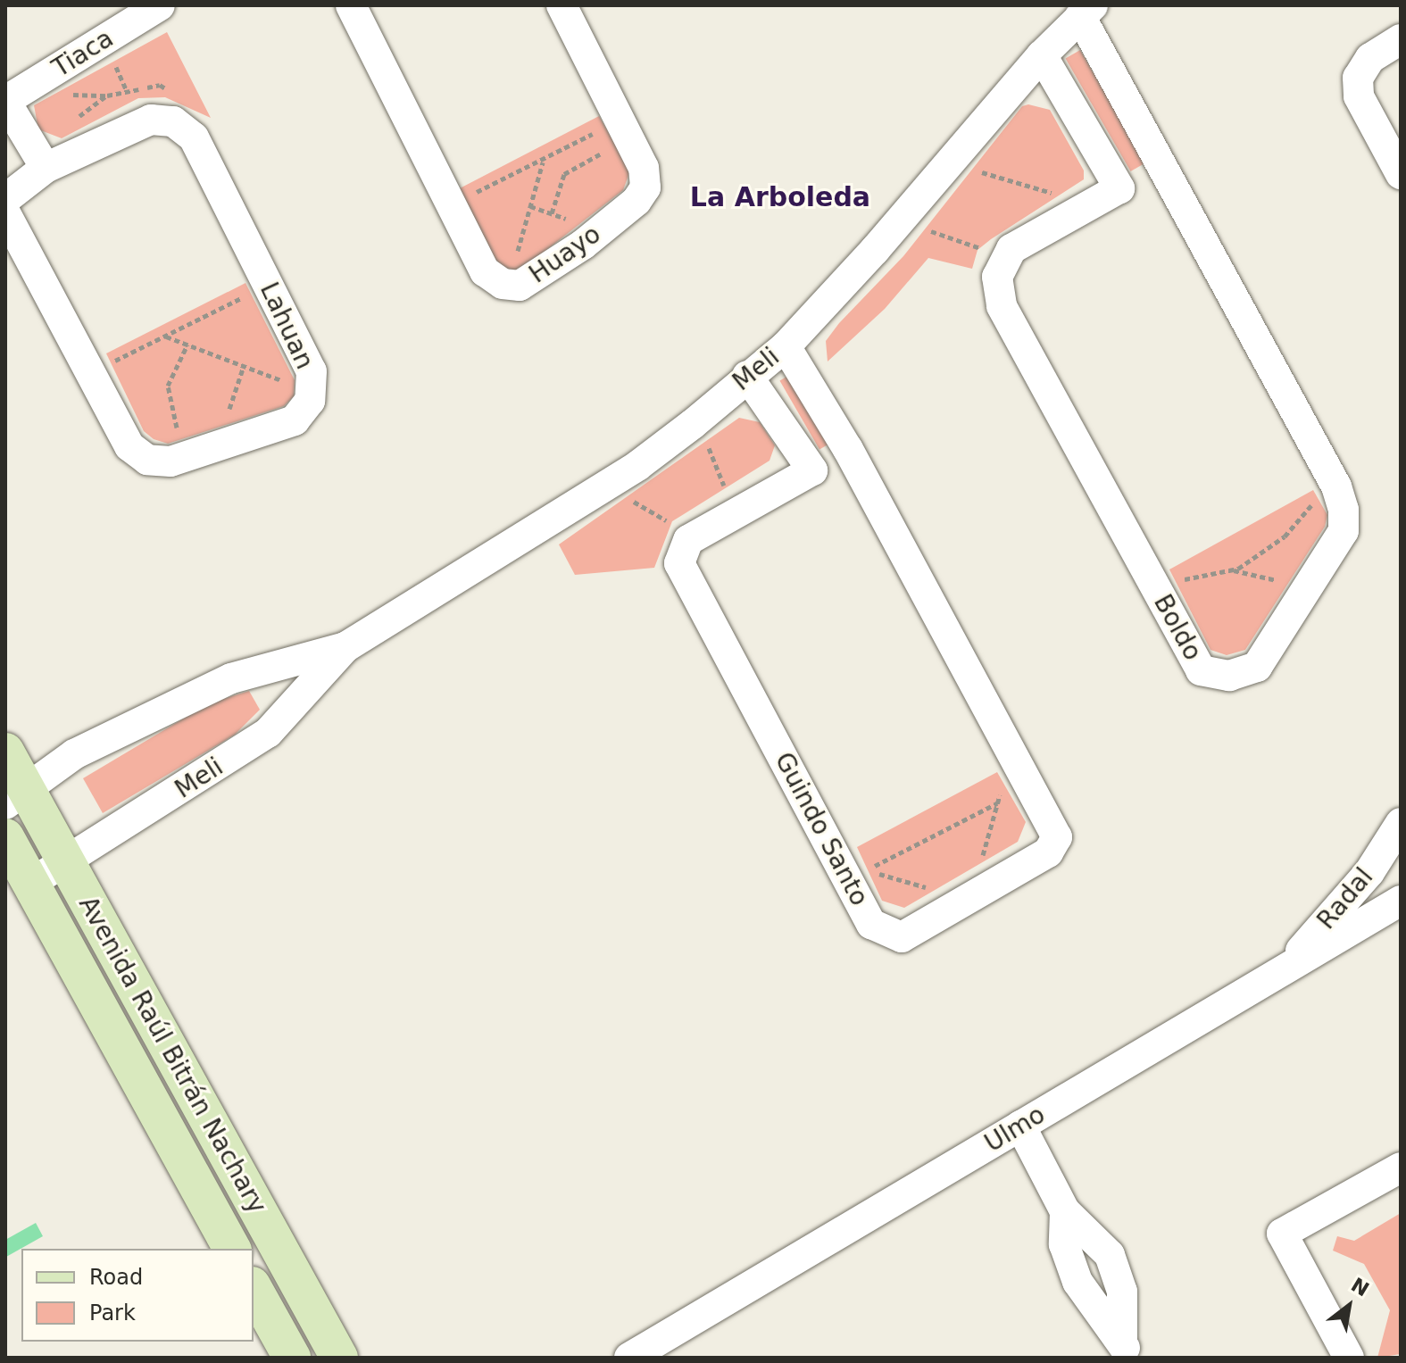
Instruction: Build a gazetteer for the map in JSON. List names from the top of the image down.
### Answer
{
  "streets": {
    "main road": ["Avenida Raúl Bitrán Nachary"],
    "street": [
      "Tiaca",
      "Huayo",
      "Lahuan",
      "Meli",
      "Boldo",
      "Guindo Santo",
      "Radal",
      "Ulmo"
    ]
  },
  "crossings": [
    ["Meli", "Boldo"],
    ["Meli", "Guindo Santo"],
    ["Meli", "Avenida Raúl Bitrán Nachary"],
    ["Radal", "Ulmo"]
  ],
  "districts": ["La Arboleda"],
  "legend": ["Road", "Park"],
  "north": "top right"
}
